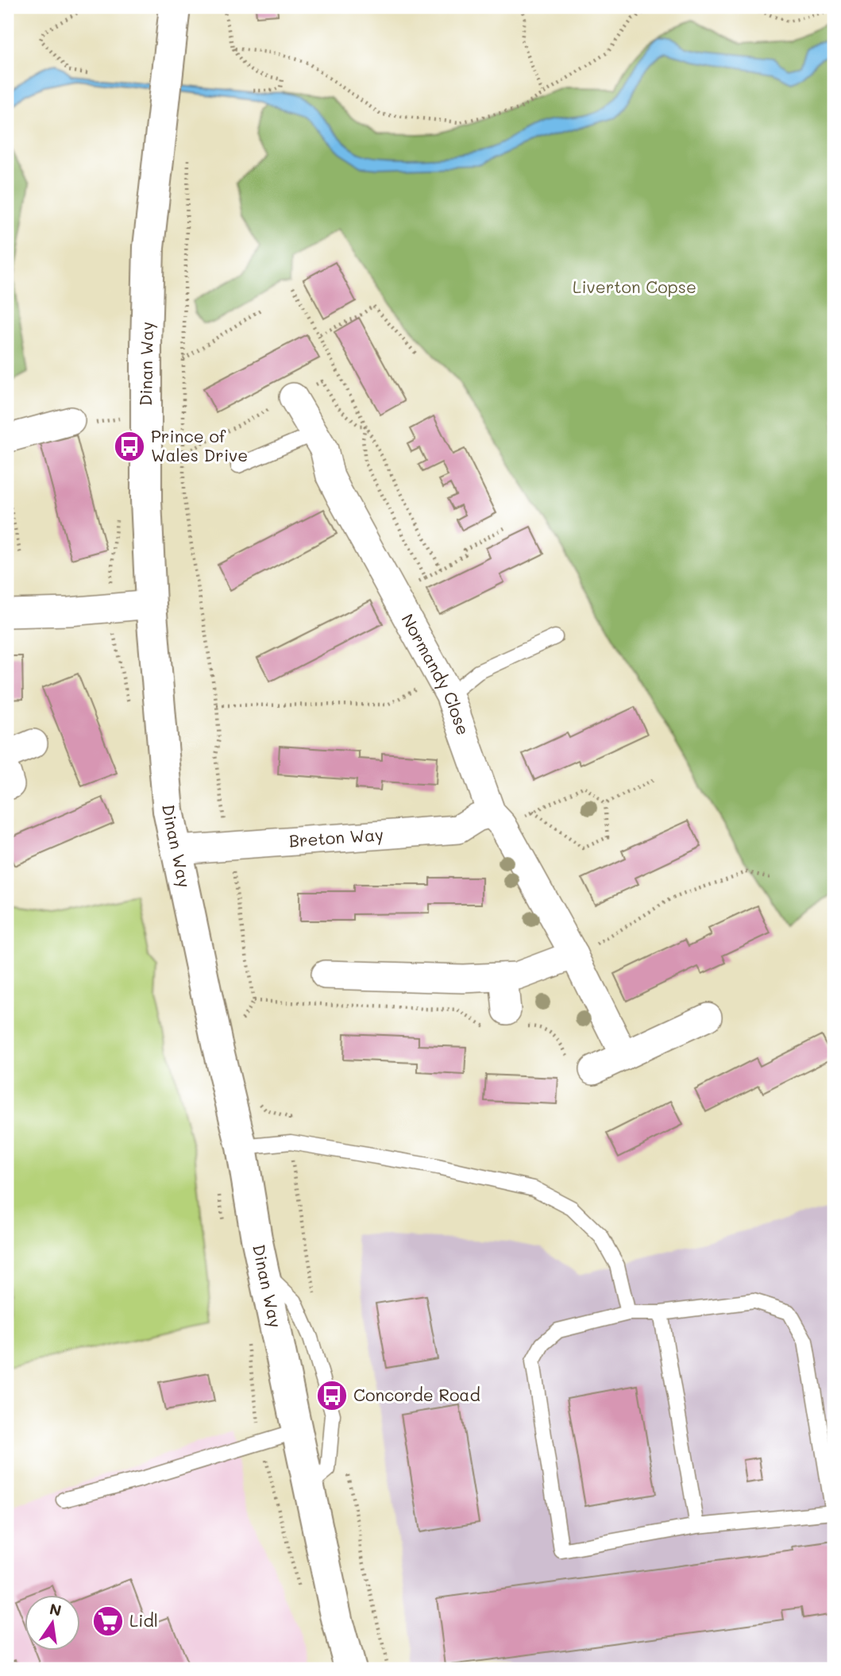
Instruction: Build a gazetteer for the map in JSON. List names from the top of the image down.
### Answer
{
  "streets": {
    "street": ["Dinan Way", "Normandy Close", "Breton Way"]
  },
  "crossings": [
    ["Dinan Way", "Breton Way"],
    ["Normandy Close", "Breton Way"]
  ],
  "parks": ["Liverton Copse"],
  "places": {
    "bus stop": ["Prince of Wales Drive", "Concorde Road"],
    "supermarket": ["Lidl"]
  },
  "north": "top"
}
